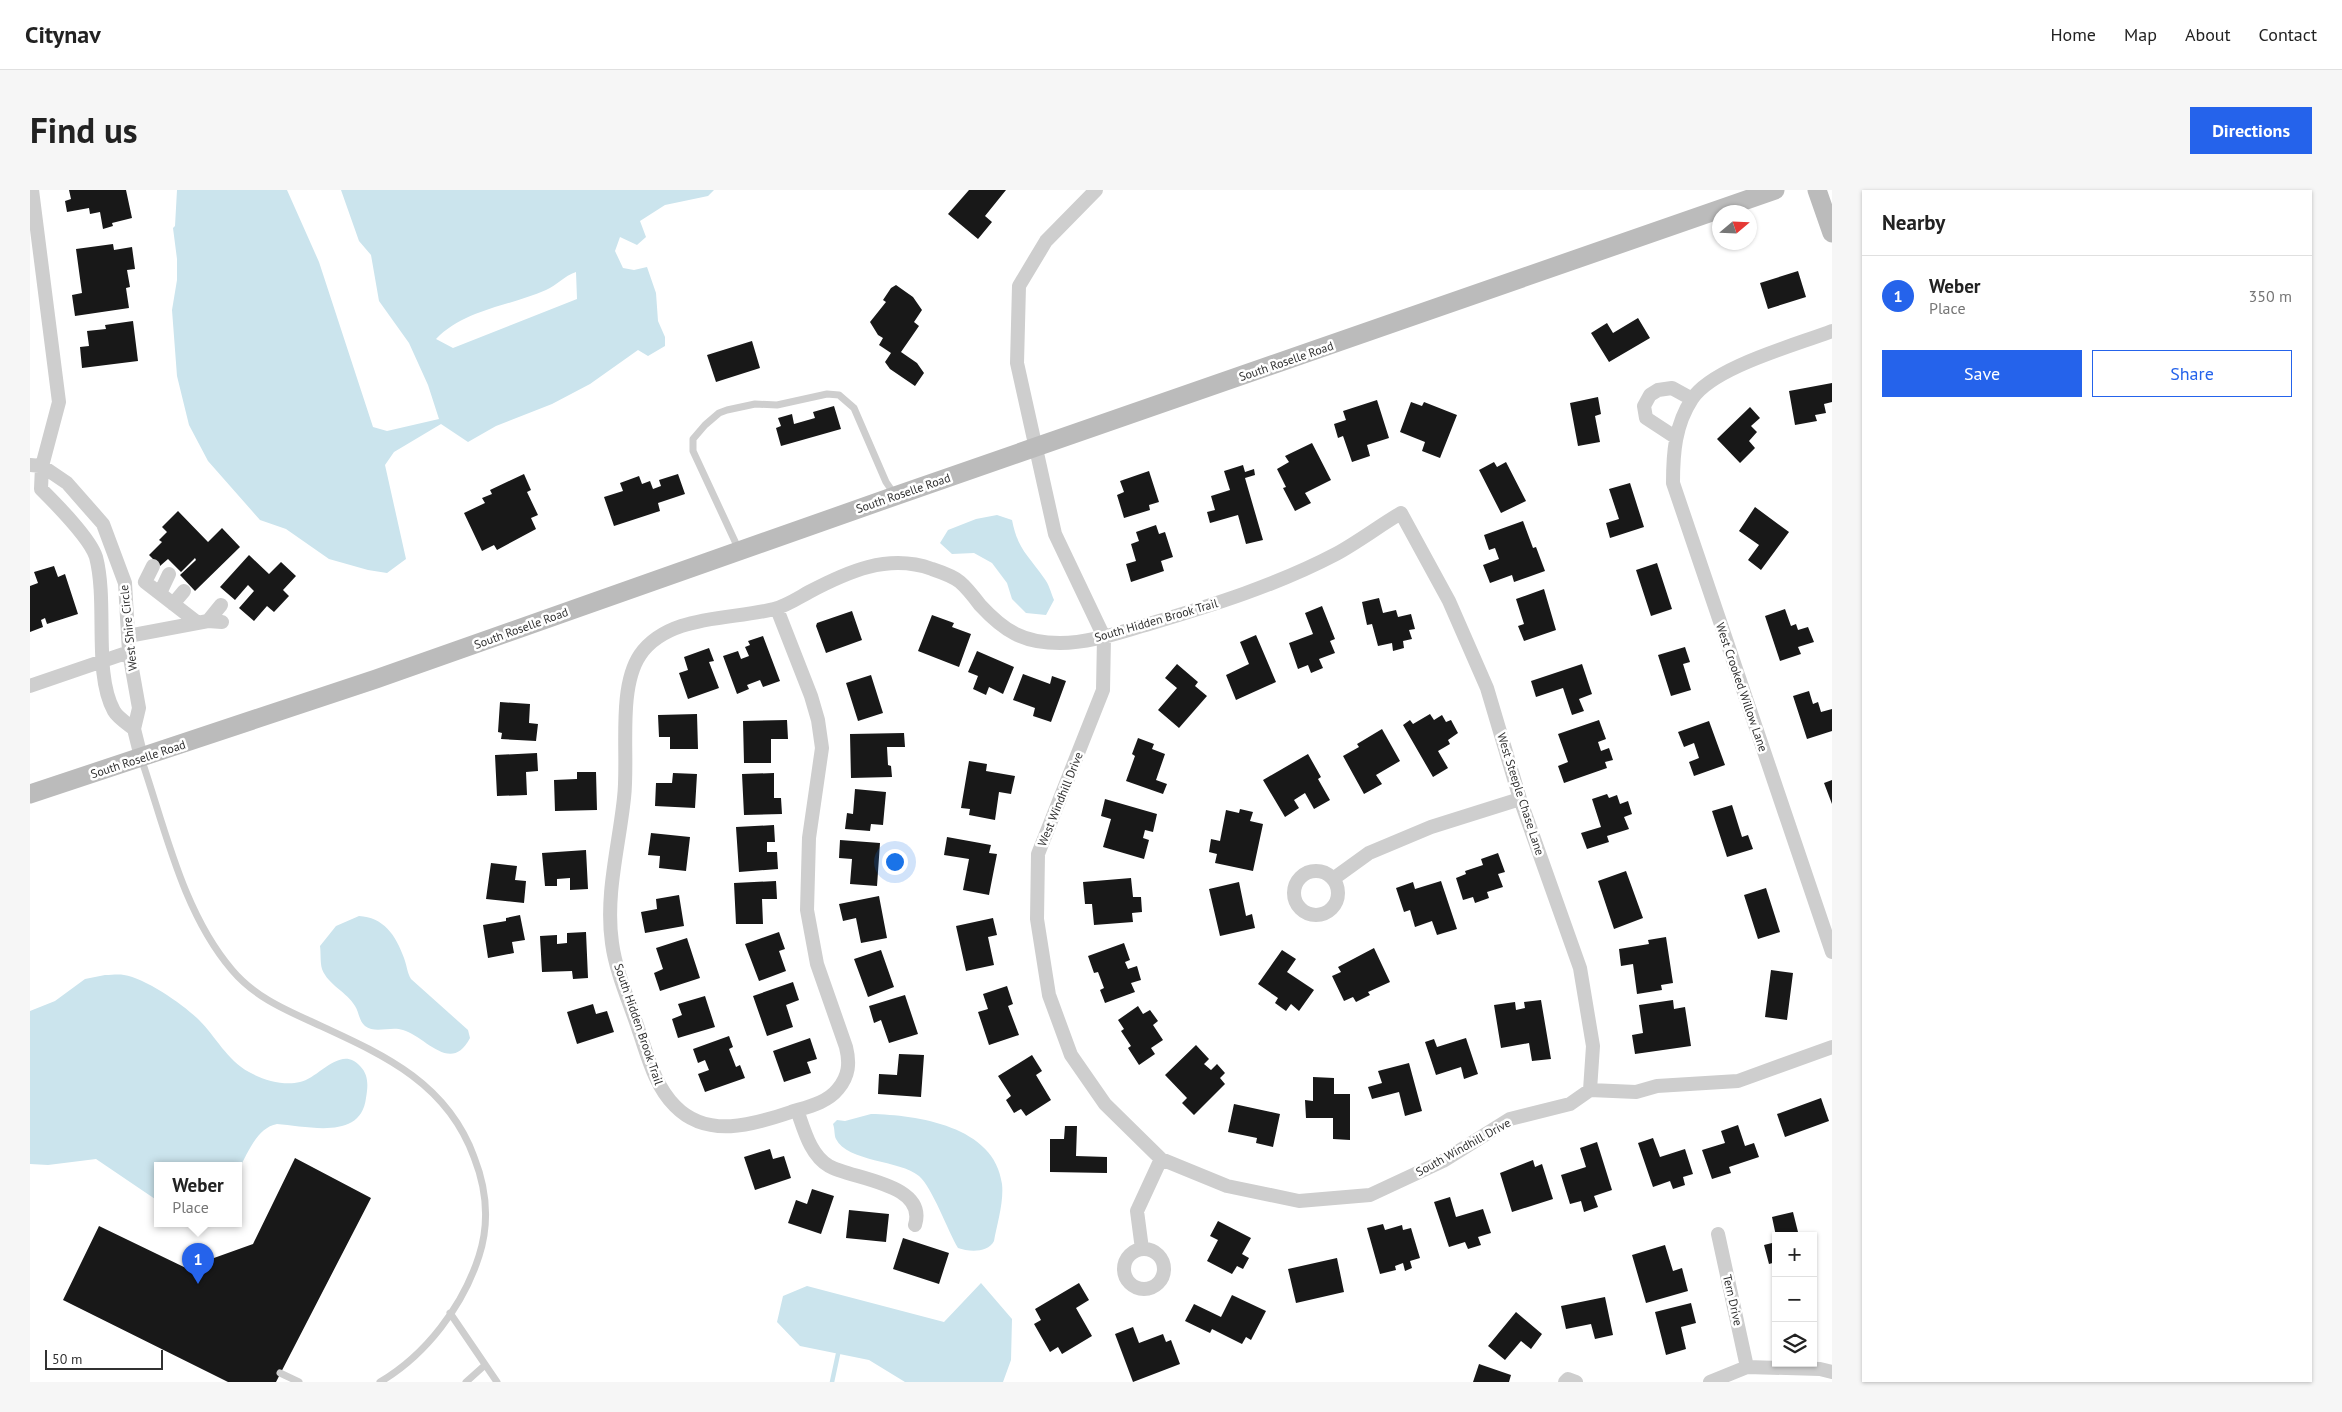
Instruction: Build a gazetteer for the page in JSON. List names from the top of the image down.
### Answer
{
  "streets": {
    "main road": ["South Roselle Road"],
    "street": [
      "South Hidden Brook Trail",
      "West Shire Circle",
      "West Crooked Willow Lane",
      "West Steeple Chase Lane",
      "West Windhill Drive",
      "South Windhill Drive",
      "Tern Drive"
    ]
  },
  "crossings": [
    ["South Roselle Road", "West Shire Circle"],
    ["South Roselle Road", "West Windhill Drive"],
    ["South Hidden Brook Trail", "West Steeple Chase Lane"],
    ["South Hidden Brook Trail", "West Windhill Drive"],
    ["West Steeple Chase Lane", "South Windhill Drive"],
    ["West Windhill Drive", "South Windhill Drive"]
  ],
  "scale_bar": "50 m",
  "north": "right",
  "page": {
    "header": "Citynav",
    "nav": [
      "Home",
      "Map",
      "About",
      "Contact"
    ],
    "title": "Find us",
    "buttons": [
      "Directions",
      ["Save", "Share"]
    ],
    "heading": "Nearby",
    "list": [
      {
        "mark": "1",
        "name": "Weber",
        "note": "Place",
        "value": "350 m"
      }
    ],
    "popup": ["Weber", "Place"],
    "map_buttons": ["+", "−"],
    "pins": "1",
    "scale": "50 m"
  }
}
